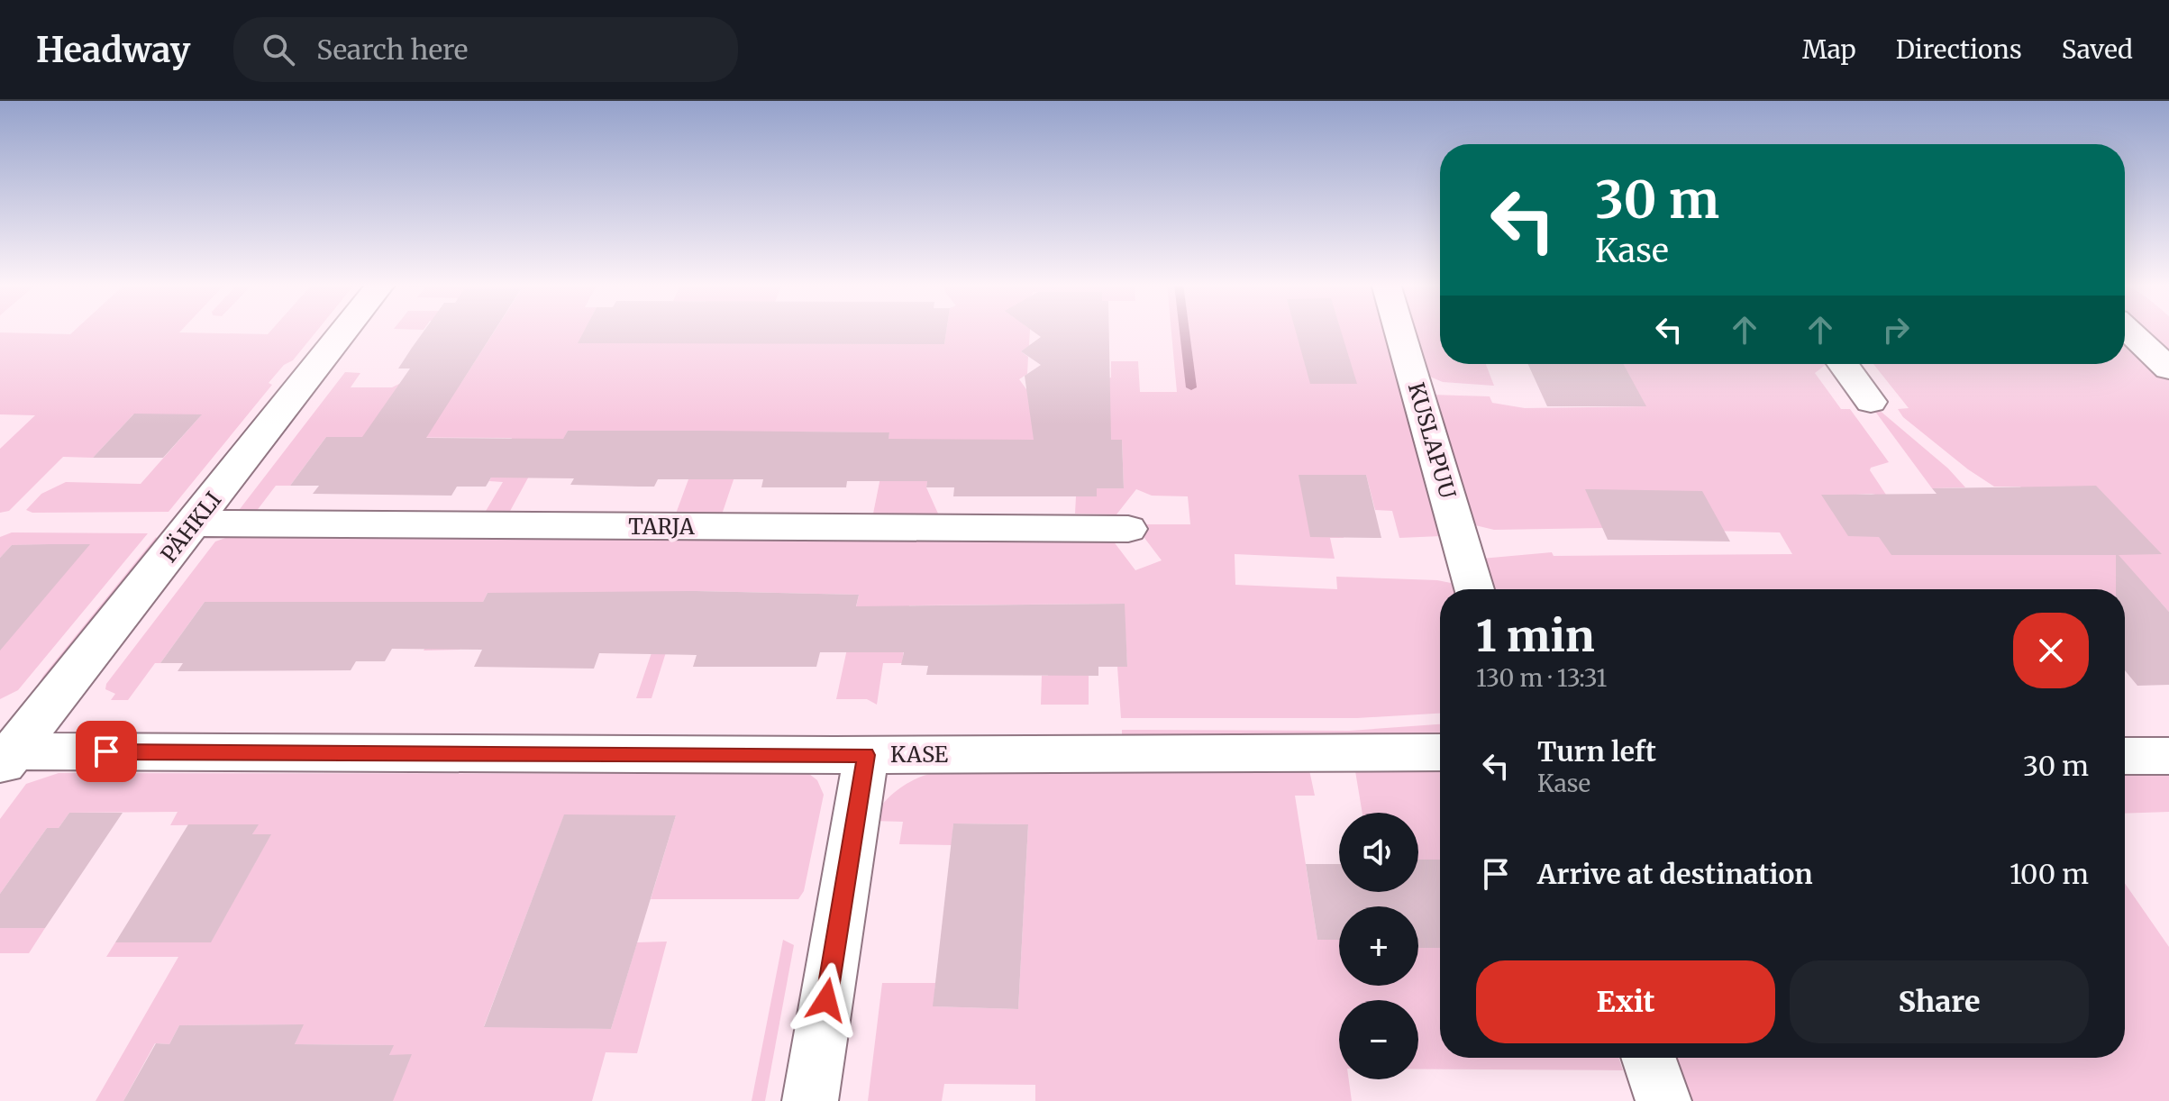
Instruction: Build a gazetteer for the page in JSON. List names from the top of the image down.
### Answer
{
  "streets": {
    "street": [
      "KUSLAPUU",
      "TARJA",
      "PÄHKLI",
      "KASE"
    ]
  },
  "crossings": [
    ["TARJA", "PÄHKLI"],
    ["PÄHKLI", "KASE"]
  ],
  "page": {
    "header": "Headway",
    "search": "Search here",
    "nav": ["Map", "Directions", "Saved"],
    "turn": ["30 m", "Kase"],
    "heading": ["1 min", "130 m · 13:31"],
    "list": [
      {
        "name": "Turn left",
        "note": "Kase",
        "value": "30 m"
      },
      {
        "name": "Arrive at destination",
        "value": "100 m"
      }
    ],
    "map_buttons": ["+", "−"],
    "buttons": ["Exit", "Share"]
  }
}
